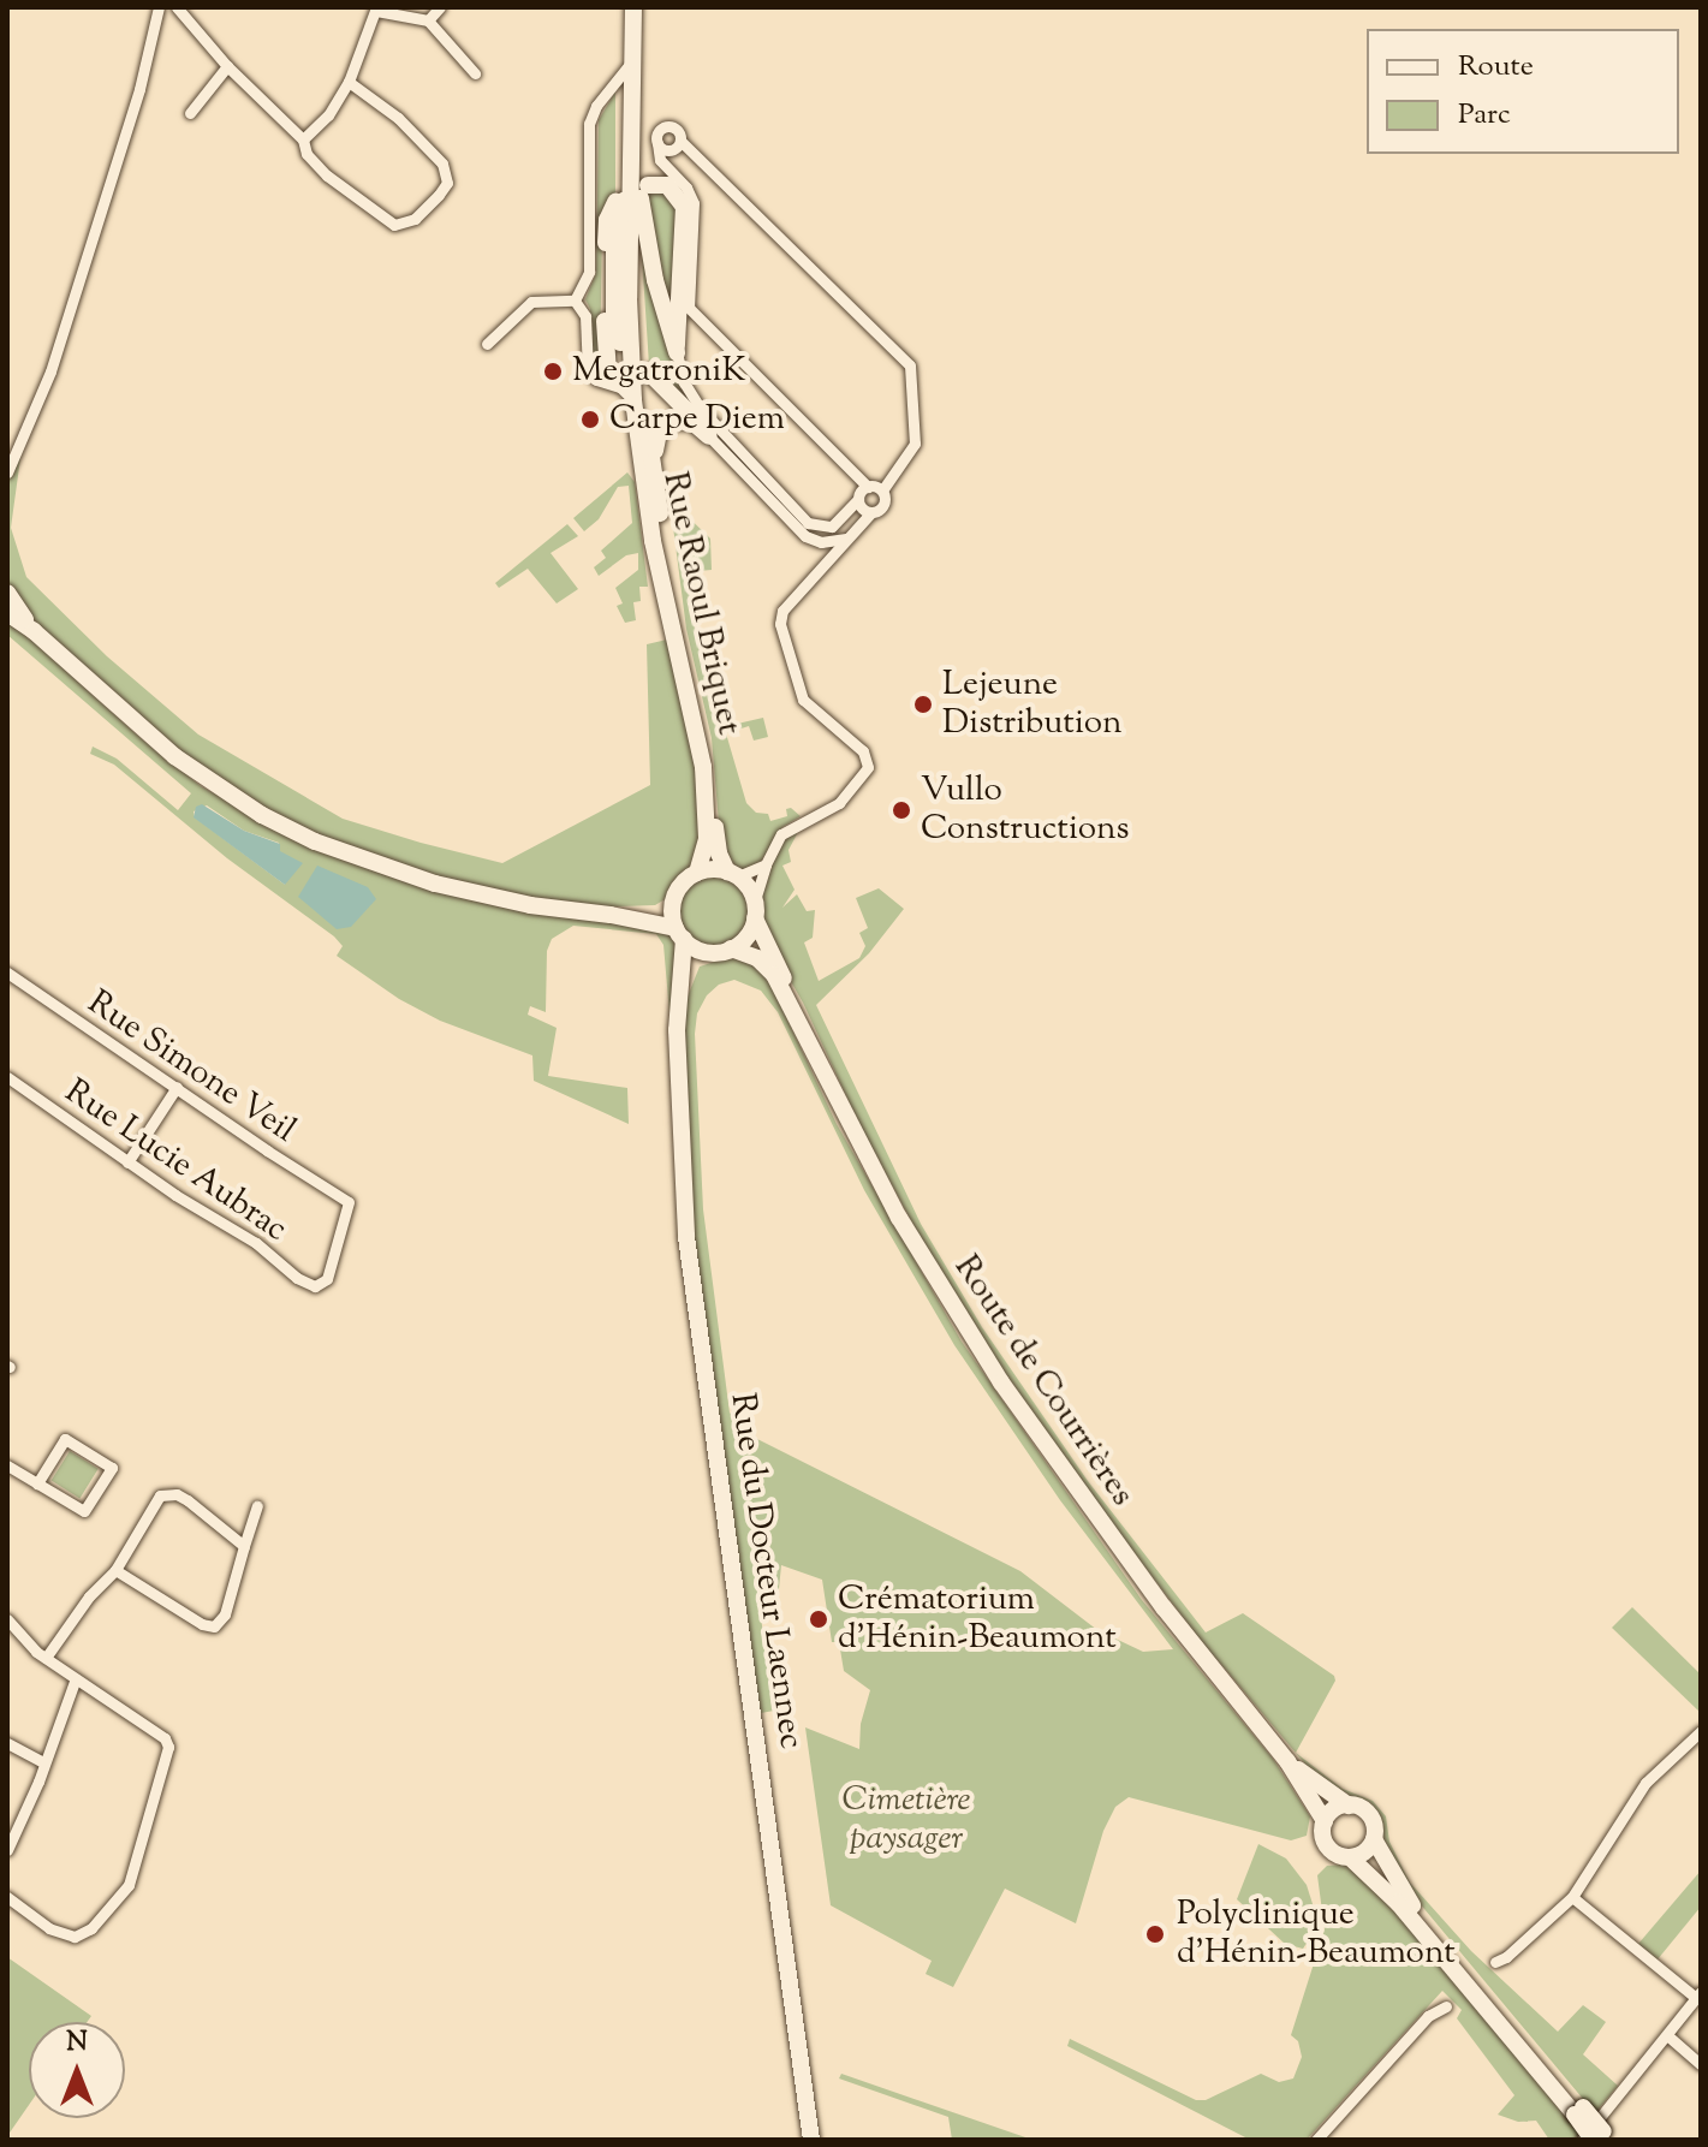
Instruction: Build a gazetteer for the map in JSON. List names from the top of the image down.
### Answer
{
  "streets": {
    "street": [
      "Rue Raoul Briquet",
      "Rue Simone Veil",
      "Rue Lucie Aubrac",
      "Route de Courrières",
      "Rue du Docteur Laennec"
    ]
  },
  "crossings": [
    ["Rue Raoul Briquet", "Route de Courrières"],
    ["Rue Raoul Briquet", "Rue du Docteur Laennec"],
    ["Rue Simone Veil", "Rue Lucie Aubrac"],
    ["Route de Courrières", "Rue du Docteur Laennec"]
  ],
  "parks": ["Cimetière paysager"],
  "places": [
    "MegatroniK",
    "Carpe Diem",
    "Lejeune Distribution",
    "Vullo Constructions",
    "Crématorium d'Hénin-Beaumont",
    "Polyclinique d'Hénin-Beaumont"
  ],
  "legend": ["Route", "Parc"],
  "north": "top"
}
